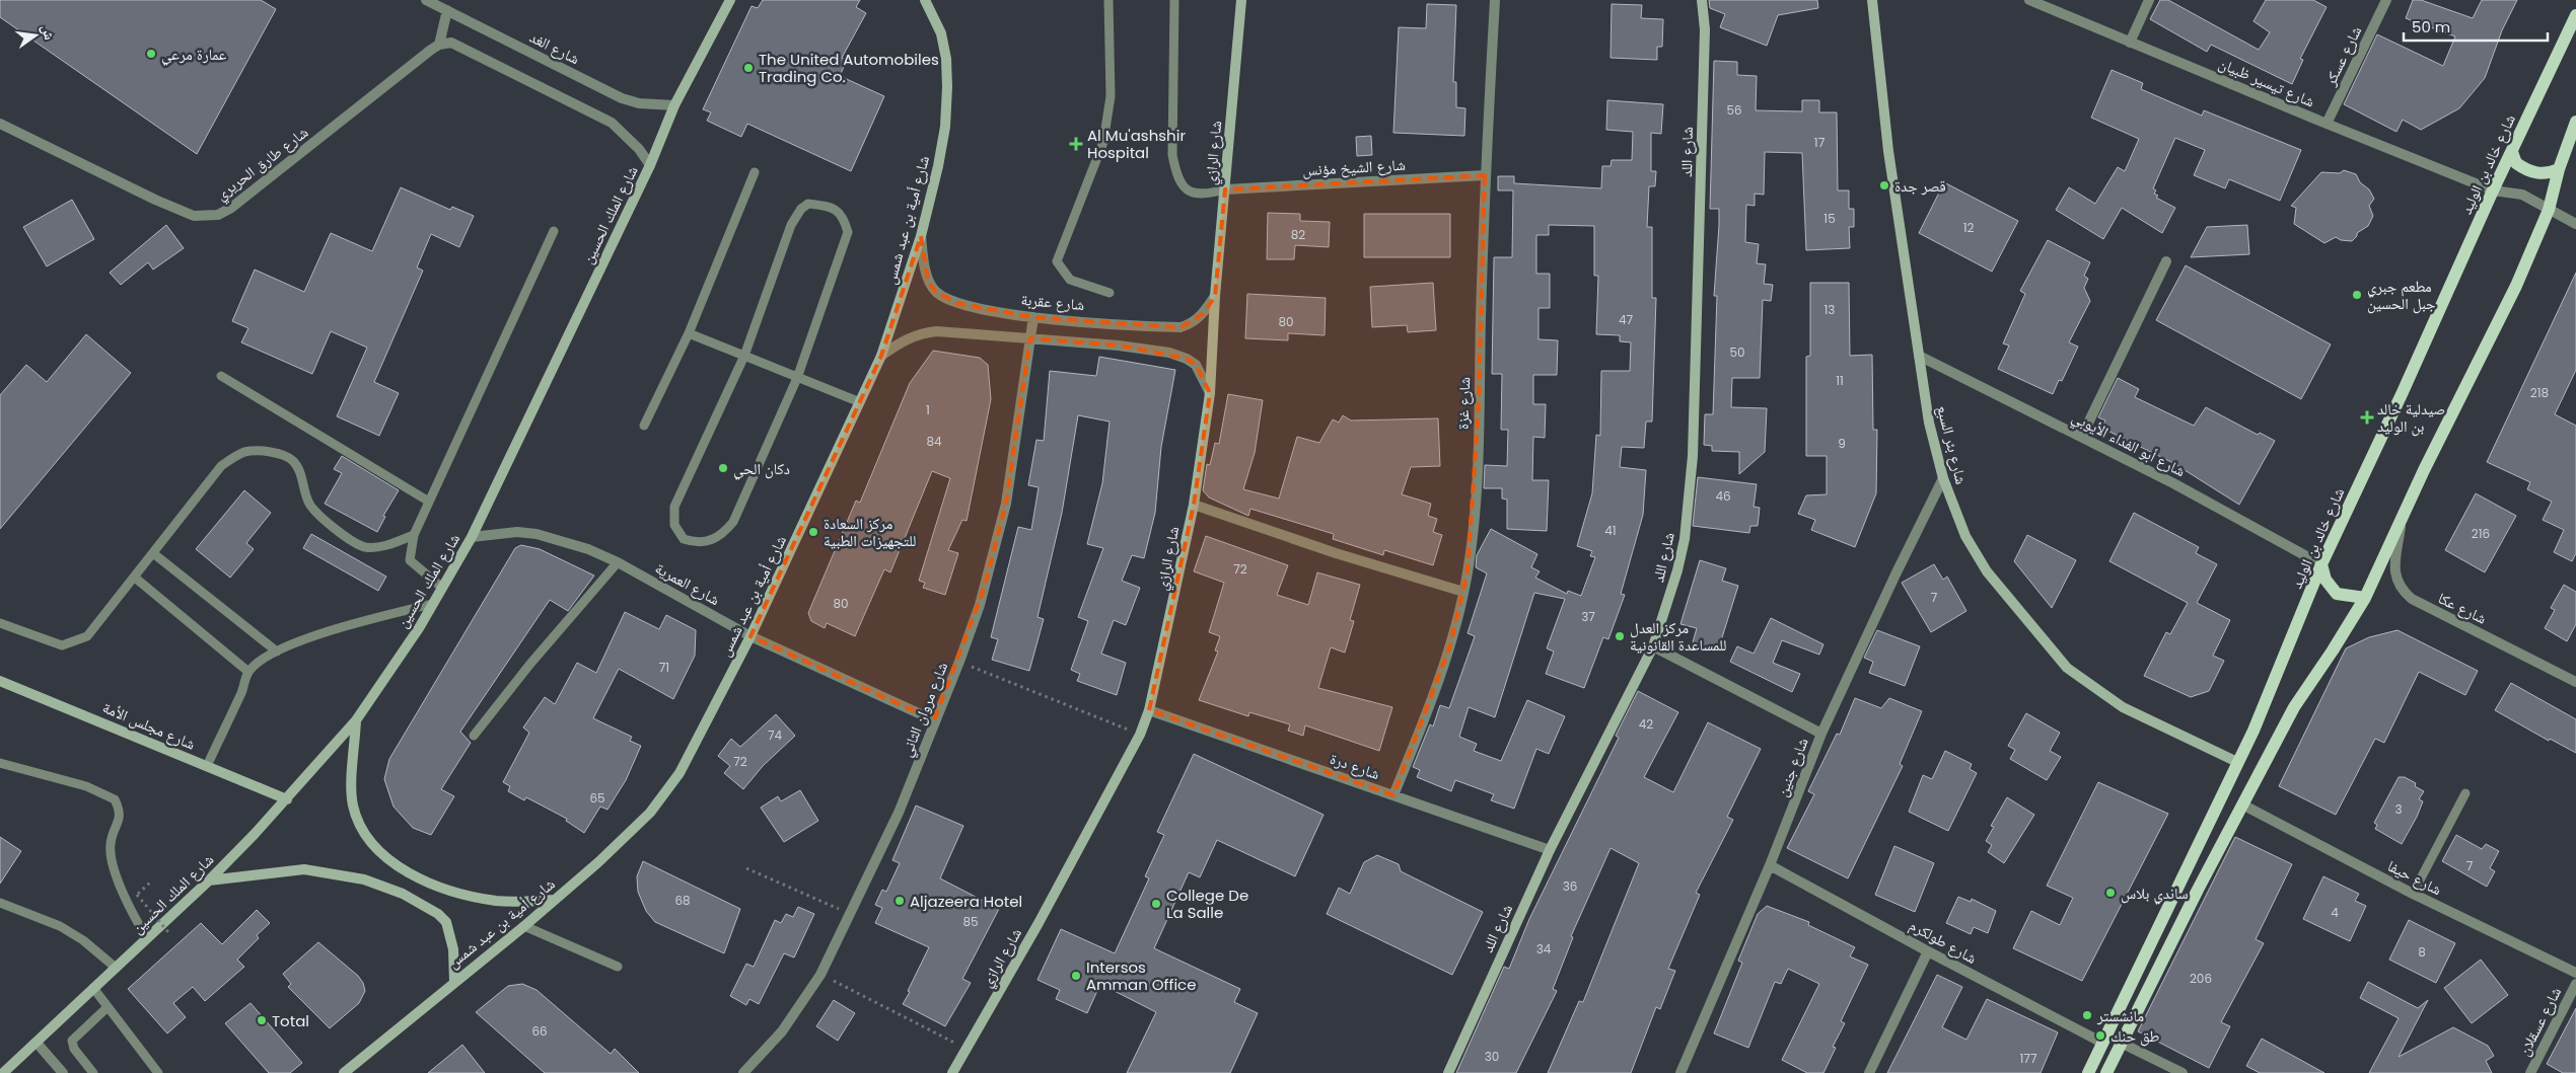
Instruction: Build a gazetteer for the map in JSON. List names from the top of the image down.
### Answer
{
  "streets": {
    "main road": [
      "شارع اللد",
      "شارع الرازي",
      "شارع خالد بن الوليد",
      "شارع الملك الحسين",
      "شارع أمية بن عبد شمس",
      "شارع بئر السبع",
      "شارع مجلس الأمة"
    ],
    "street": [
      "شارع الغد",
      "شارع عسكر",
      "شارع تيسير ظبيان",
      "شارع طارق الحريري",
      "شارع الشيخ مؤنس",
      "شارع عقربة",
      "شارع غزة",
      "شارع أبو الفداء الأيوبي",
      "شارع العمرية",
      "شارع عكا",
      "شارع مروان الثاني",
      "شارع درة",
      "شارع جنين",
      "شارع حيفا",
      "شارع طولكرم",
      "شارع عسقلان"
    ]
  },
  "crossings": [
    ["شارع الغد", "شارع الملك الحسين"],
    ["شارع عسكر", "شارع تيسير ظبيان"],
    ["شارع تيسير ظبيان", "شارع خالد بن الوليد"],
    ["شارع اللد", "شارع درة"],
    ["شارع الرازي", "شارع الشيخ مؤنس"],
    ["شارع الرازي", "شارع عقربة"],
    ["شارع الرازي", "شارع درة"],
    ["شارع خالد بن الوليد", "شارع أبو الفداء الأيوبي"],
    ["شارع خالد بن الوليد", "شارع بئر السبع"],
    ["شارع خالد بن الوليد", "شارع طولكرم"],
    ["شارع الشيخ مؤنس", "شارع غزة"],
    ["شارع الملك الحسين", "شارع العمرية"],
    ["شارع الملك الحسين", "شارع مجلس الأمة"],
    ["شارع أمية بن عبد شمس", "شارع عقربة"],
    ["شارع أمية بن عبد شمس", "شارع العمرية"],
    ["شارع عقربة", "شارع مروان الثاني"],
    ["شارع غزة", "شارع درة"],
    ["شارع أبو الفداء الأيوبي", "شارع بئر السبع"],
    ["شارع بئر السبع", "شارع جنين"],
    ["شارع العمرية", "شارع مروان الثاني"],
    ["شارع جنين", "شارع طولكرم"]
  ],
  "places": {
    "other": [
      "عمارة مرعي",
      "The United Automobiles Trading Co.",
      "قصر جدة",
      "مطعم جبري جبل الحسين",
      "دكان الحي",
      "مركز السعادة للتجهيزات الطبية",
      "مركز العدل للمساعدة القانونية",
      "ساندي بلاس",
      "Aljazeera Hotel",
      "College De La Salle",
      "Intersos Amman Office",
      "مانشستر",
      "Total",
      "طق حنك"
    ],
    "health": ["Al Mu'ashshir Hospital", "صيدلية خالد بن الوليد"]
  },
  "house_numbers": [
    "56",
    "17",
    "15",
    "12",
    "82",
    "13",
    "47",
    "80",
    "50",
    "11",
    "218",
    "1",
    "84",
    "9",
    "46",
    "41",
    "216",
    "72",
    "7",
    "80",
    "37",
    "71",
    "42",
    "74",
    "72",
    "65",
    "3",
    "7",
    "36",
    "68",
    "4",
    "85",
    "34",
    "8",
    "206",
    "66",
    "30",
    "177"
  ],
  "scale_bar": "50 m",
  "north": "right"
}
